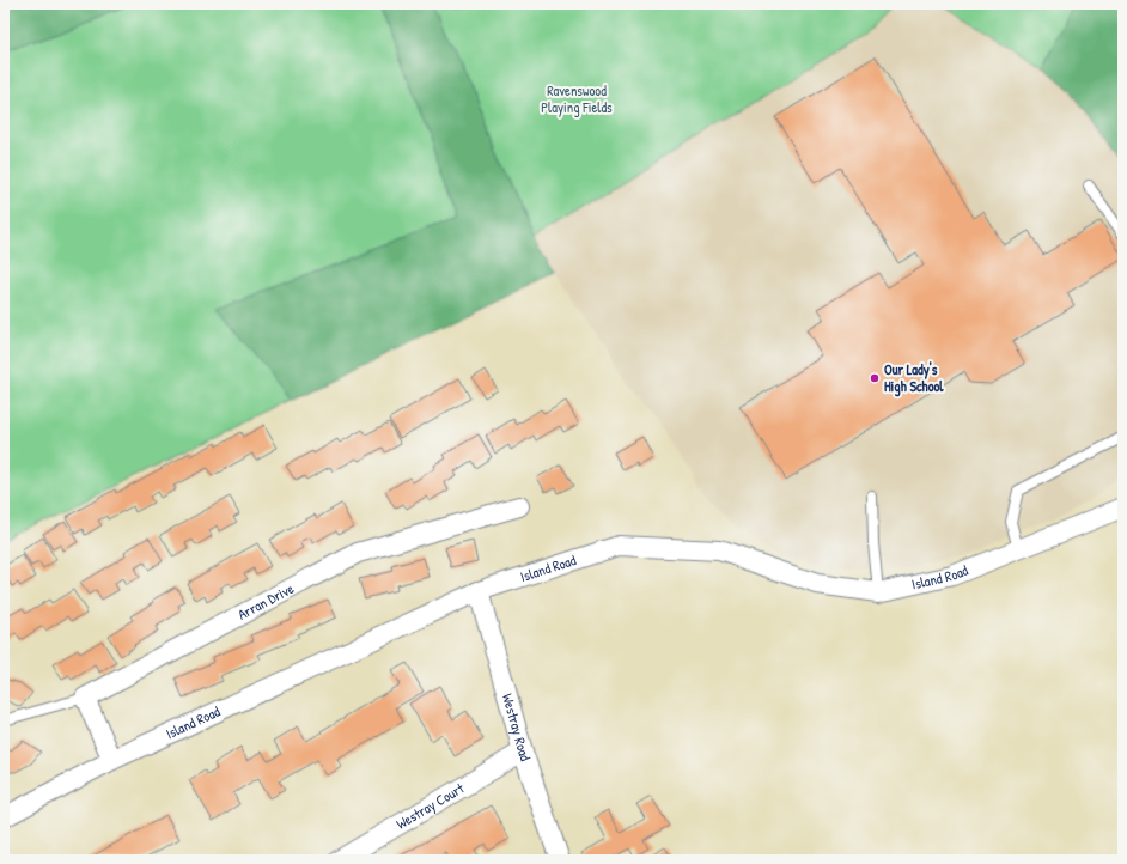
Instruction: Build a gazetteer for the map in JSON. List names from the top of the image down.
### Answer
{
  "streets": {
    "street": [
      "Island Road",
      "Arran Drive",
      "Westray Road",
      "Westray Court"
    ]
  },
  "crossings": [
    ["Island Road", "Westray Road"],
    ["Westray Road", "Westray Court"]
  ],
  "parks": ["Ravenswood Playing Fields"],
  "places": ["Our Lady's High School"]
}
